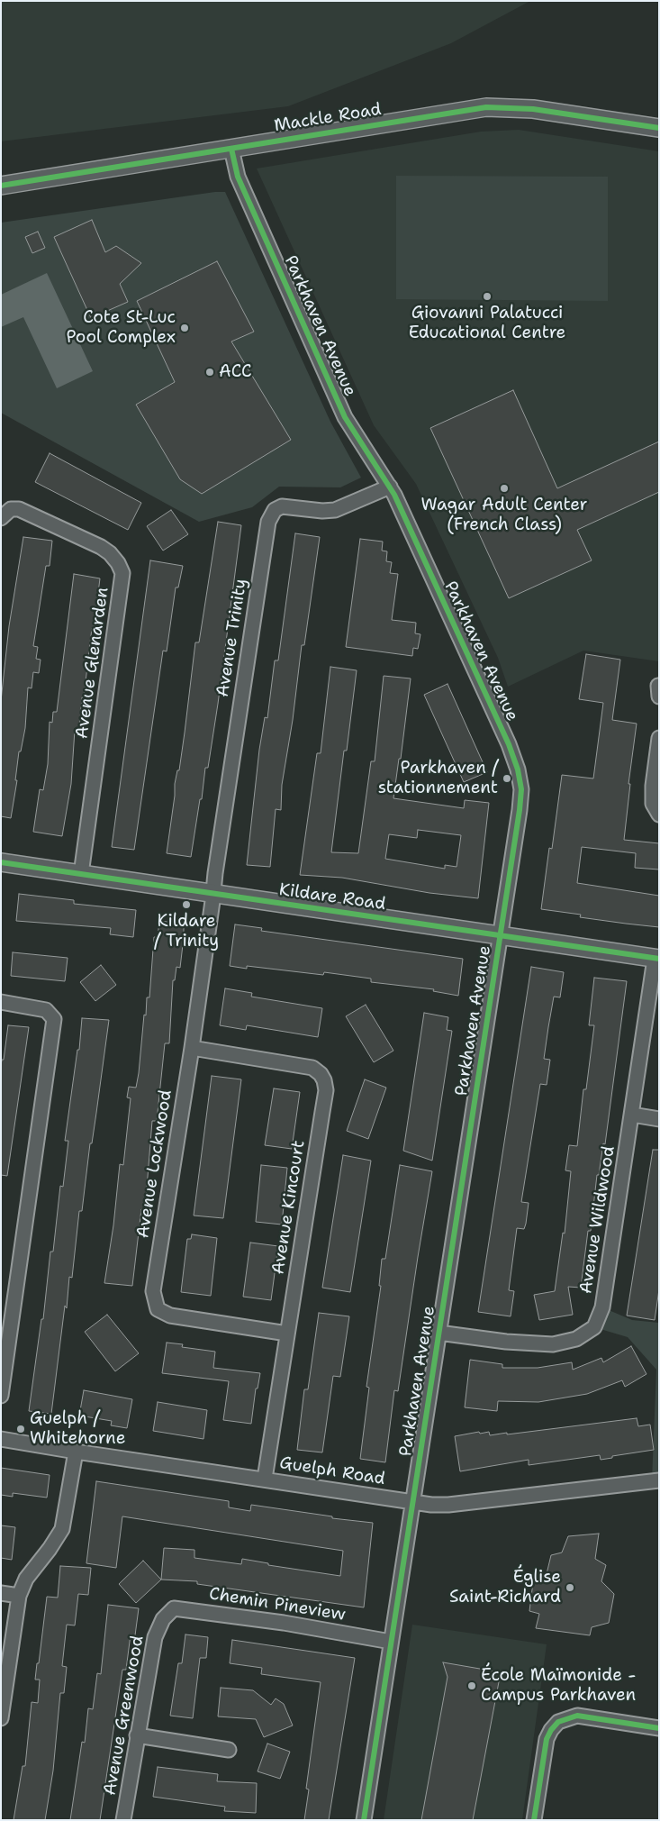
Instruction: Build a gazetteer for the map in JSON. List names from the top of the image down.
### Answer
{
  "streets": {
    "street": [
      "Mackle Road",
      "Parkhaven Avenue",
      "Avenue Trinity",
      "Avenue Glenarden",
      "Kildare Road",
      "Avenue Lockwood",
      "Avenue Kincourt",
      "Avenue Wildwood",
      "Guelph Road",
      "Chemin Pineview",
      "Avenue Greenwood"
    ]
  },
  "crossings": [
    ["Mackle Road", "Parkhaven Avenue"],
    ["Parkhaven Avenue", "Avenue Trinity"],
    ["Parkhaven Avenue", "Kildare Road"],
    ["Parkhaven Avenue", "Avenue Wildwood"],
    ["Parkhaven Avenue", "Guelph Road"],
    ["Parkhaven Avenue", "Chemin Pineview"],
    ["Avenue Trinity", "Kildare Road"],
    ["Avenue Trinity", "Avenue Lockwood"],
    ["Avenue Glenarden", "Kildare Road"],
    ["Kildare Road", "Avenue Lockwood"],
    ["Kildare Road", "Avenue Wildwood"],
    ["Avenue Lockwood", "Avenue Kincourt"],
    ["Avenue Kincourt", "Guelph Road"],
    ["Chemin Pineview", "Avenue Greenwood"]
  ],
  "places": [
    "Giovanni Palatucci Educational Centre",
    "Cote St-Luc Pool Complex",
    "ACC",
    "Wagar Adult Center (French Class)",
    "Parkhaven / stationnement",
    "Kildare / Trinity",
    "Guelph / Whitehorne",
    "Église Saint-Richard",
    "École Maïmonide - Campus Parkhaven"
  ]
}
